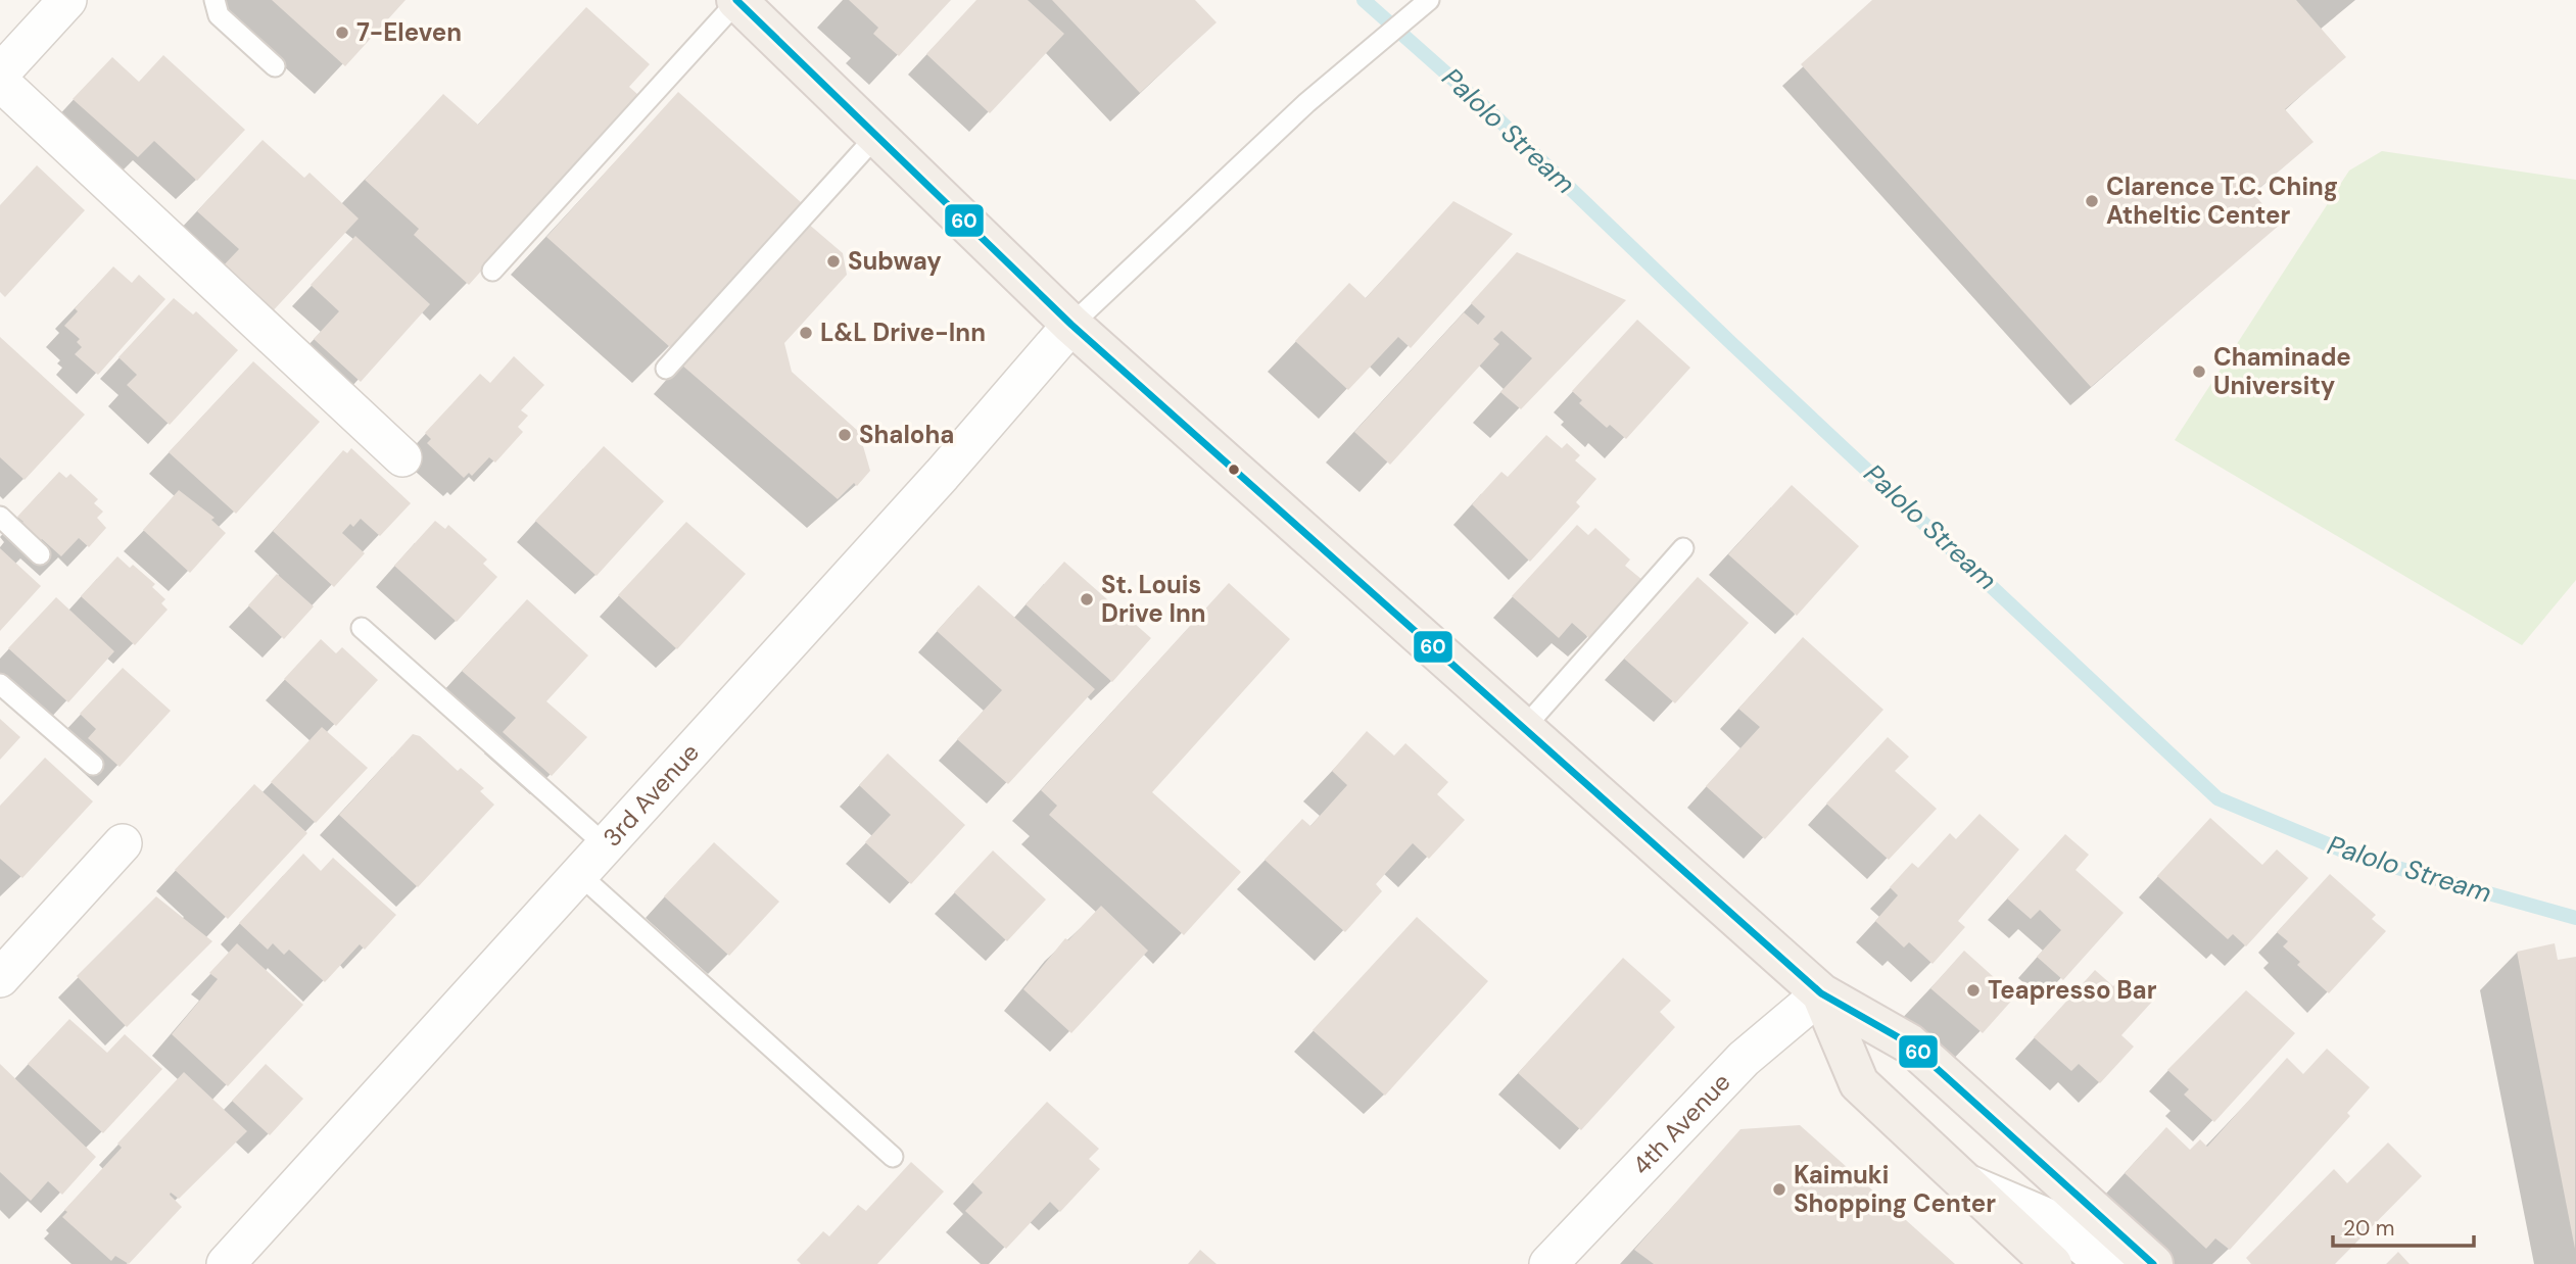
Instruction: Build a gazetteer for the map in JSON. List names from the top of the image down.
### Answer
{
  "streets": {
    "street": ["3rd Avenue", "4th Avenue"]
  },
  "water": ["Palolo Stream"],
  "places": [
    "7-Eleven",
    "Clarence T.C. Ching Atheltic Center",
    "Subway",
    "L&L Drive-Inn",
    "Chaminade University",
    "Shaloha",
    "St. Louis Drive Inn",
    "Teapresso Bar",
    "Kaimuki Shopping Center"
  ],
  "lines": ["transit line 60"],
  "scale_bar": "20 m"
}
